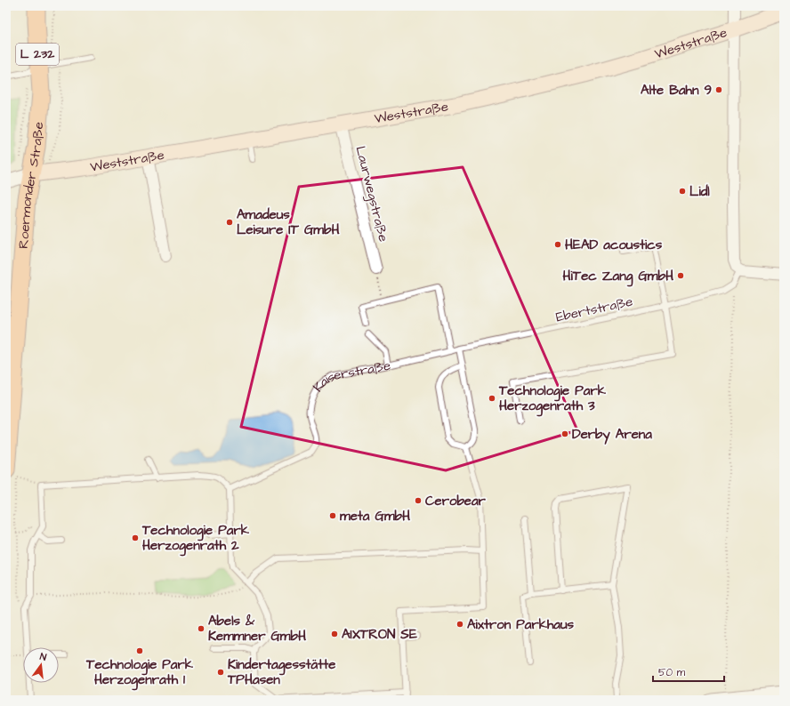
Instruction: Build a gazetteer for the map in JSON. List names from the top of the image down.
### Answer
{
  "streets": {
    "main road": ["Weststraße", "L 232", "Roermonder Straße"],
    "street": ["Laurwegstraße"],
    "lane": ["Ebertstraße", "Kaiserstraße"]
  },
  "crossings": [
    ["Weststraße", "Roermonder Straße"],
    ["Weststraße", "Laurwegstraße"],
    ["Ebertstraße", "Kaiserstraße"]
  ],
  "places": [
    "Alte Bahn 9",
    "Lidl",
    "Amadeus Leisure IT GmbH",
    "HEAD acoustics",
    "HiTec Zang GmbH",
    "Technologie Park Herzogenrath 3",
    "Derby Arena",
    "Cerobear",
    "meta GmbH",
    "Technologie Park Herzogenrath 2",
    "Aixtron Parkhaus",
    "Abels & Kemmner GmbH",
    "AIXTRON SE",
    "Technologie Park Herzogenrath 1",
    "Kindertagesstätte TPHasen"
  ],
  "scale_bar": "50 m",
  "north": "top"
}
